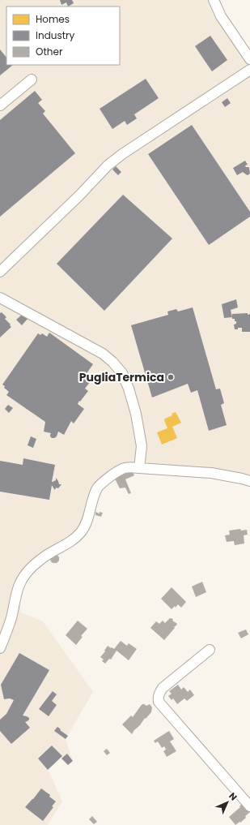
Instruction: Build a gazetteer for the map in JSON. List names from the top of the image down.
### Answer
{
  "places": ["PugliaTermica"],
  "legend": ["Homes", "Industry", "Other"],
  "north": "top right"
}
